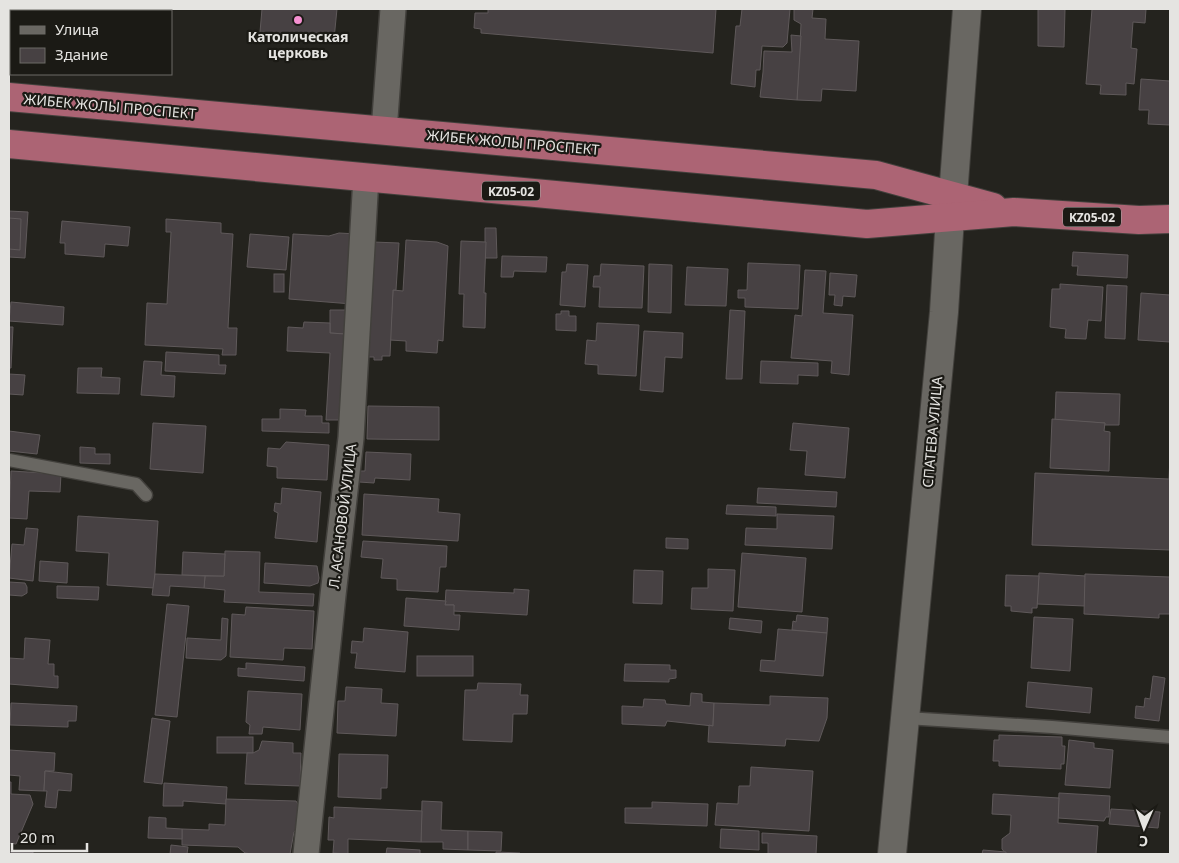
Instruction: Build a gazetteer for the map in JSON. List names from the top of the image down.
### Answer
{
  "streets": {
    "highway": ["ЖИБЕК ЖОЛЫ ПРОСПЕКТ", "KZ05-02"],
    "street": ["СПАТЕВА УЛИЦА", "Л. АСАНОВОЙ УЛИЦА"]
  },
  "crossings": [
    ["ЖИБЕК ЖОЛЫ ПРОСПЕКТ", "СПАТЕВА УЛИЦА"],
    ["ЖИБЕК ЖОЛЫ ПРОСПЕКТ", "Л. АСАНОВОЙ УЛИЦА"]
  ],
  "places": ["Католическая церковь"],
  "legend": ["Улица", "Здание"],
  "scale_bar": "20 m",
  "north": "bottom"
}
